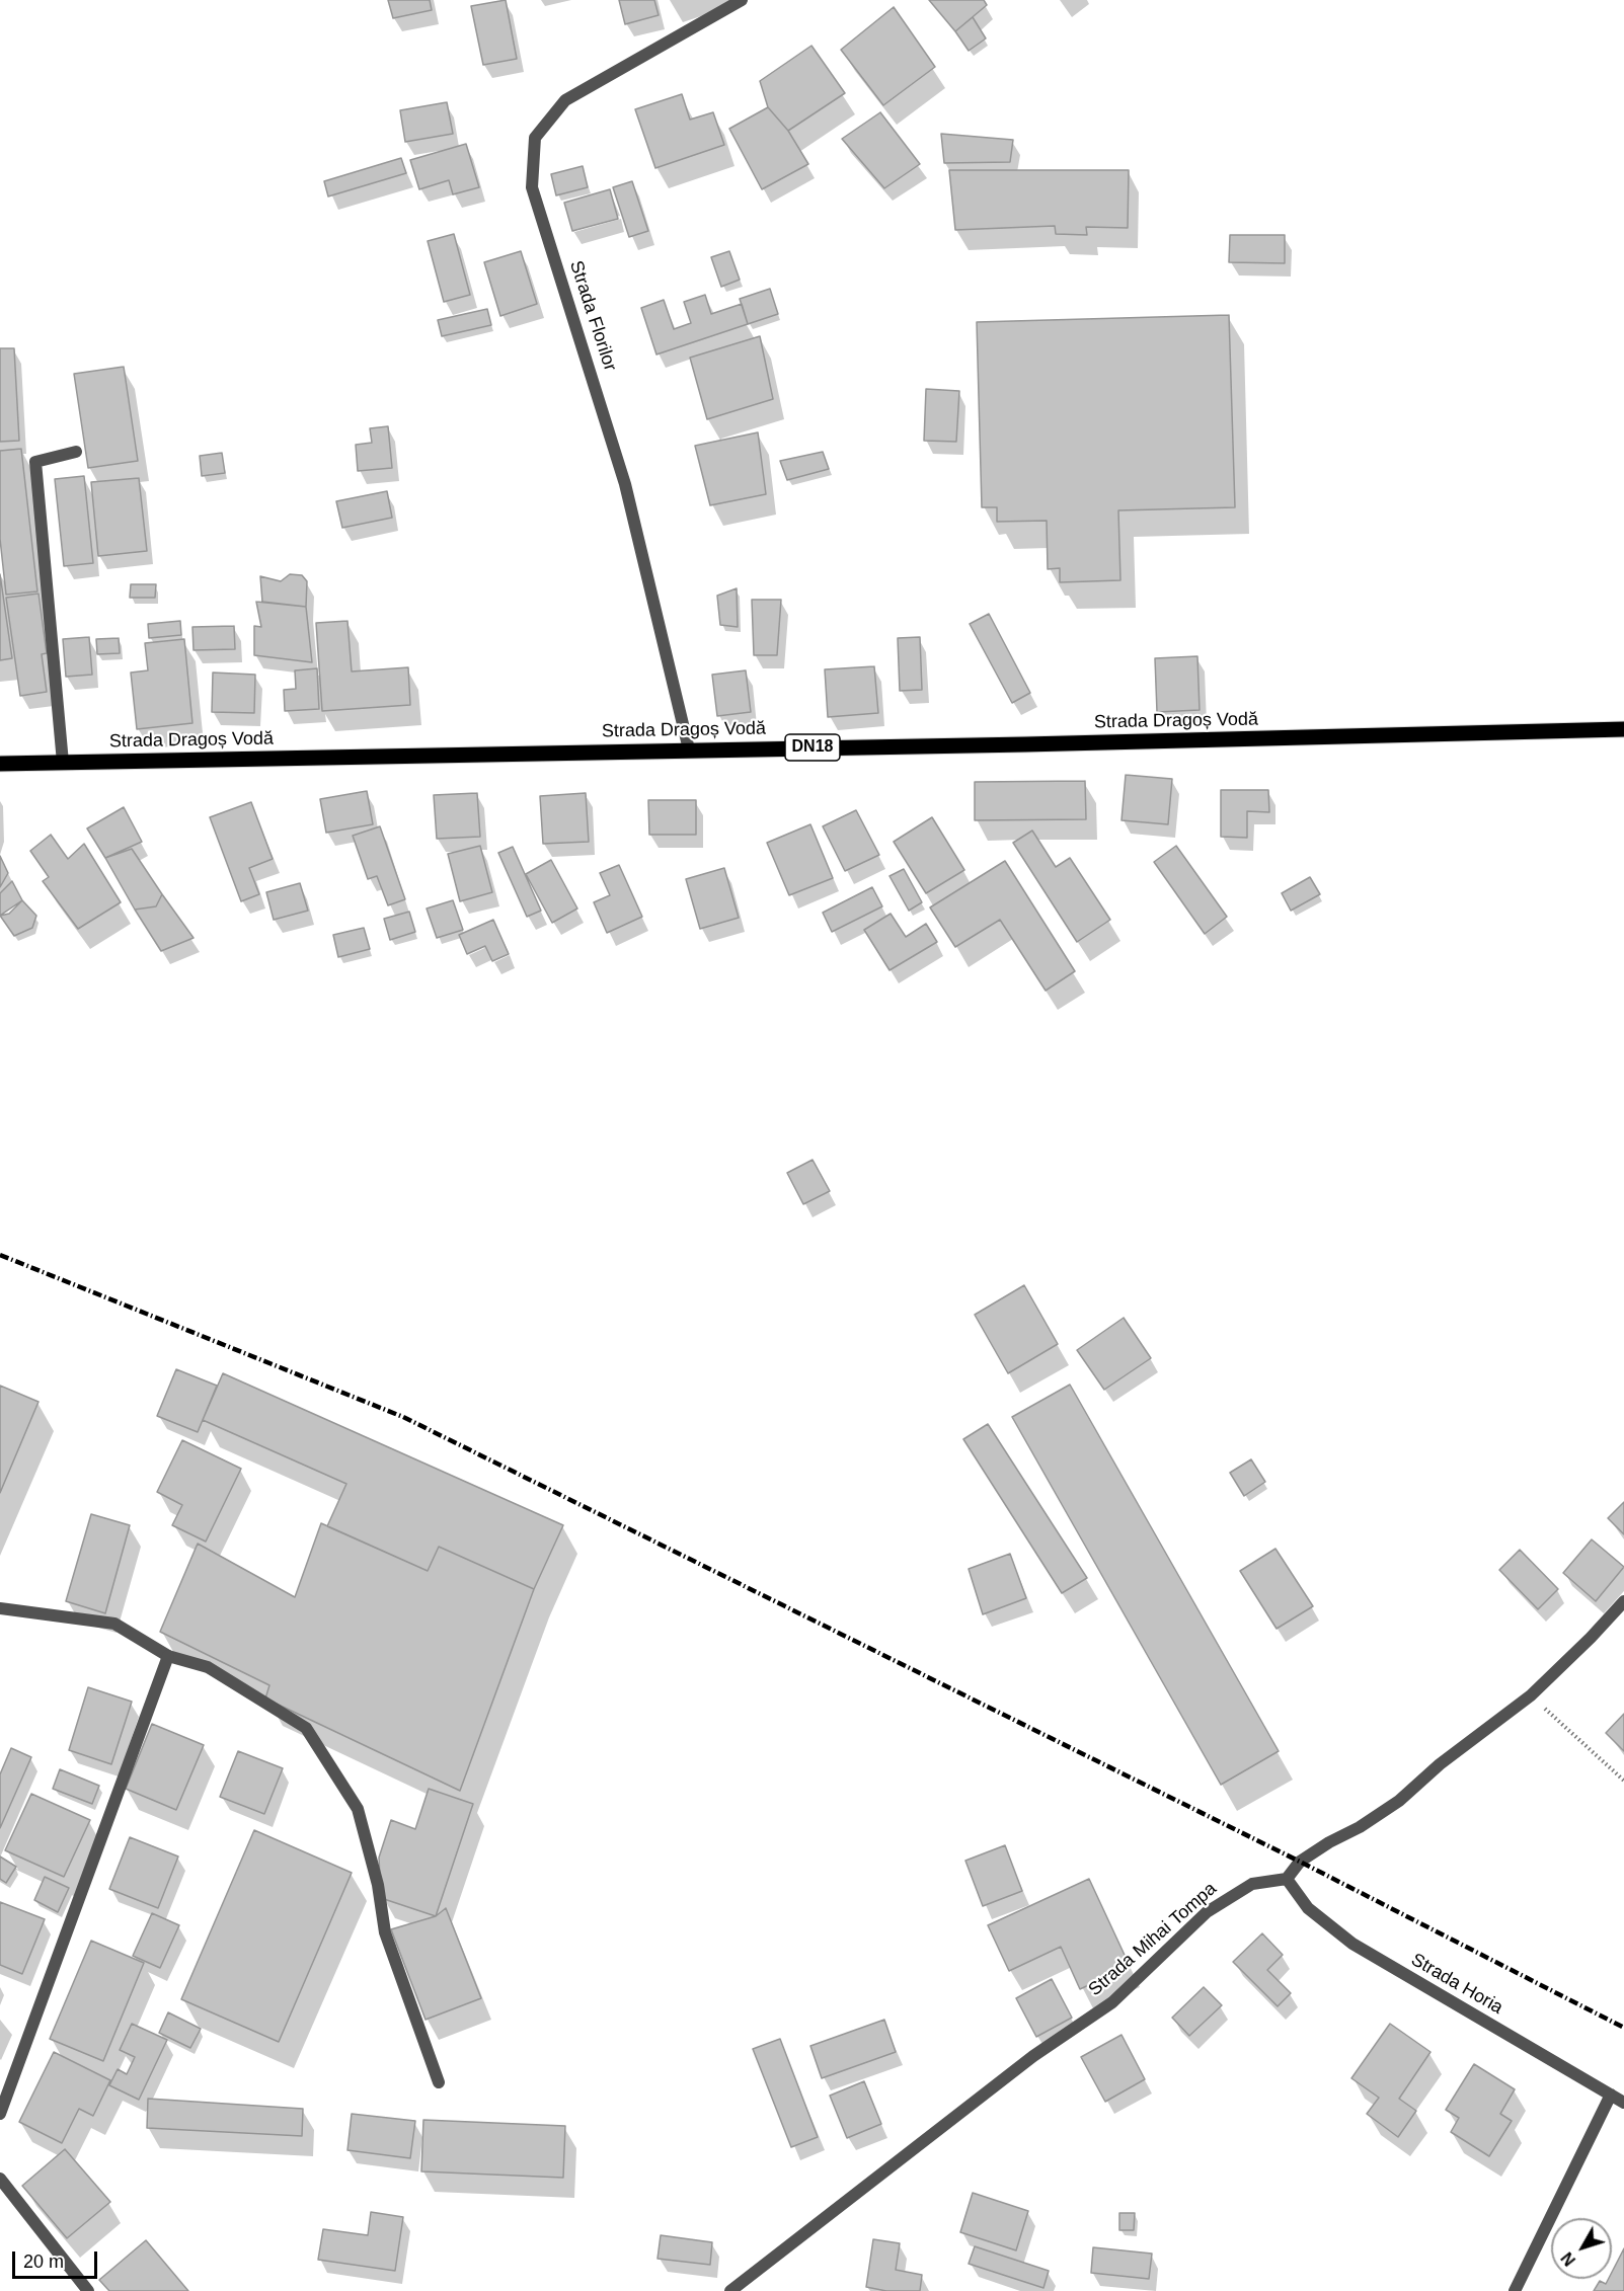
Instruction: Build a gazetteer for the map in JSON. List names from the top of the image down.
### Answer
{
  "streets": {
    "main road": ["Strada Dragoș Vodă", "DN18"],
    "street": ["Strada Florilor", "Strada Mihai Tompa", "Strada Horia"]
  },
  "crossings": [
    ["Strada Florilor", "Strada Dragoș Vodă"],
    ["Strada Mihai Tompa", "Strada Horia"]
  ],
  "scale_bar": "20 m",
  "north": "bottom left"
}
